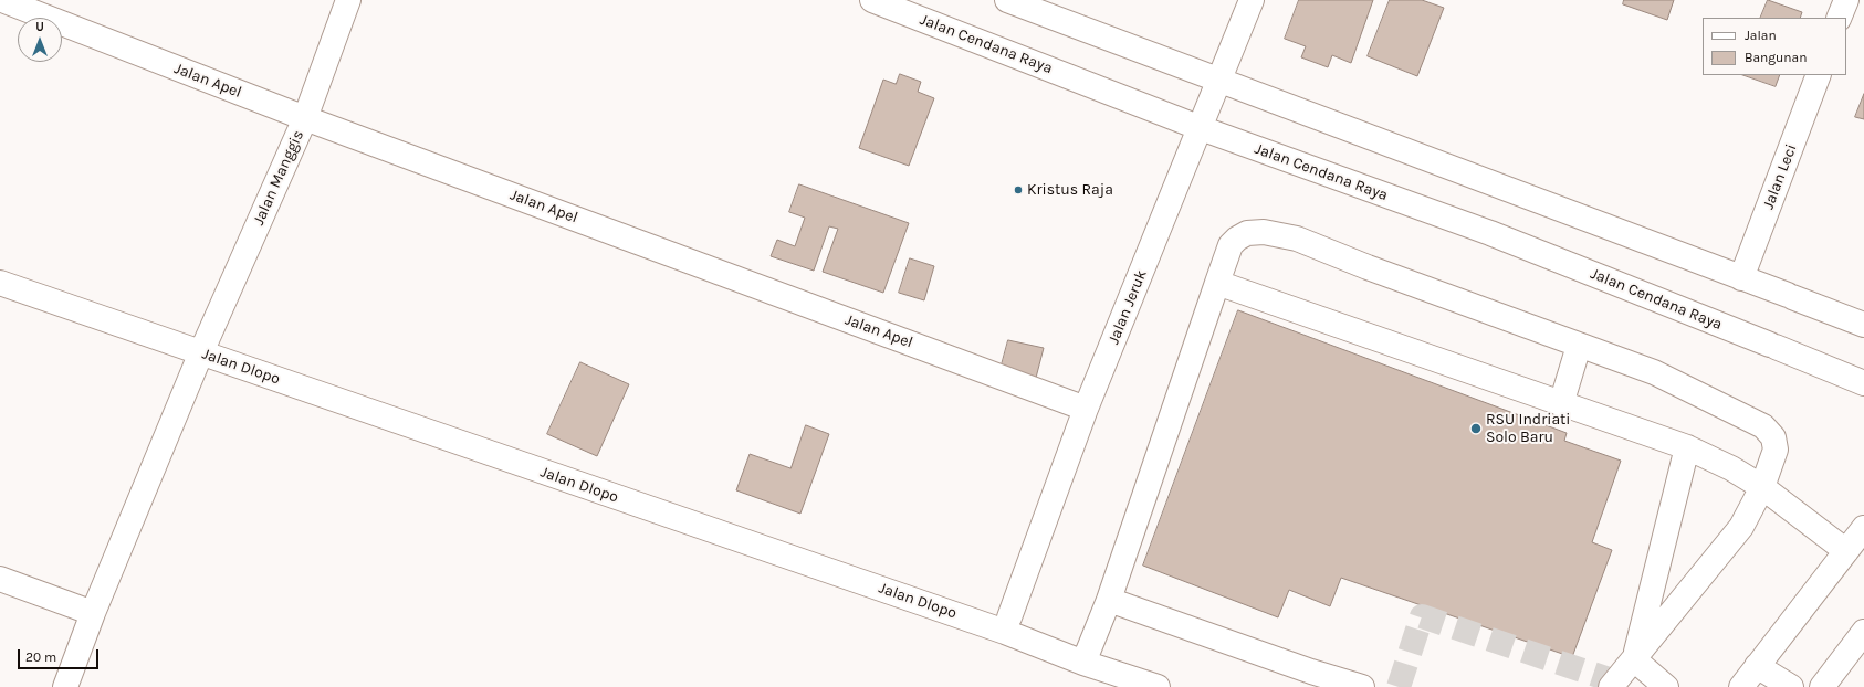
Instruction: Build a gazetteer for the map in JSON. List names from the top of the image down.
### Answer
{
  "streets": {
    "street": [
      "Jalan Cendana Raya",
      "Jalan Apel",
      "Jalan Leci",
      "Jalan Manggis",
      "Jalan Jeruk",
      "Jalan Dlopo"
    ]
  },
  "crossings": [
    ["Jalan Cendana Raya", "Jalan Jeruk"],
    ["Jalan Apel", "Jalan Manggis"],
    ["Jalan Apel", "Jalan Jeruk"],
    ["Jalan Manggis", "Jalan Dlopo"]
  ],
  "places": ["Kristus Raja", "RSU Indriati Solo Baru"],
  "legend": ["Jalan", "Bangunan"],
  "scale_bar": "20 m",
  "north": "top"
}
